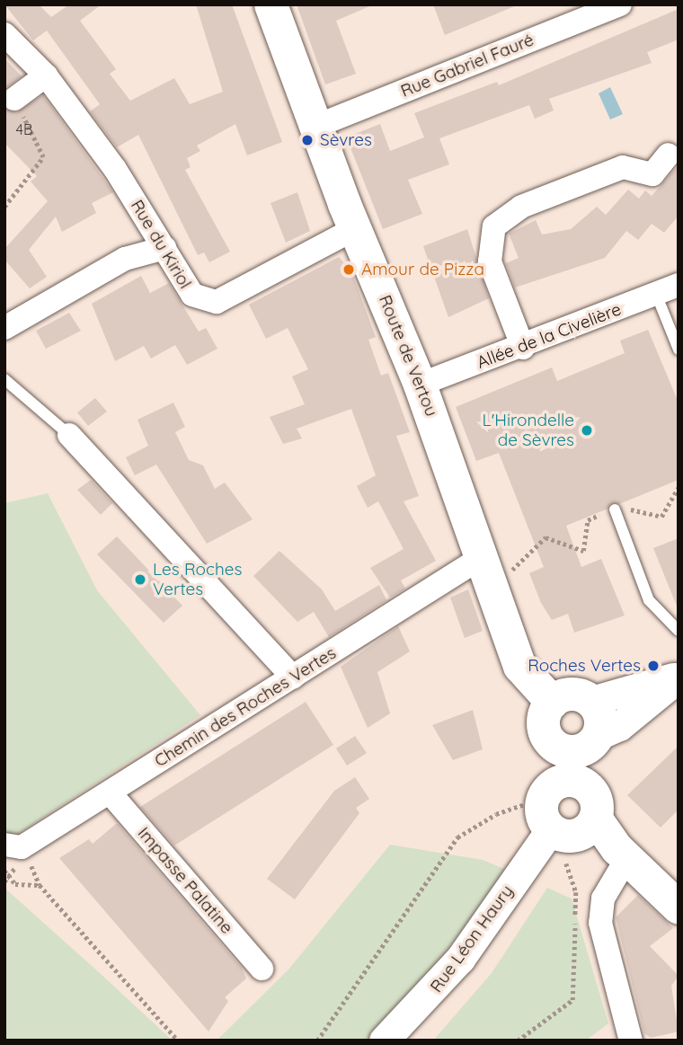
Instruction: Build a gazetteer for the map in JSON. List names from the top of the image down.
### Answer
{
  "streets": {
    "main road": ["Route de Vertou"],
    "street": [
      "Rue Gabriel Fauré",
      "Rue du Kiriol",
      "Allée de la Civelière",
      "Chemin des Roches Vertes",
      "Impasse Palatine",
      "Rue Léon Haury"
    ]
  },
  "crossings": [
    ["Rue Gabriel Fauré", "Route de Vertou"],
    ["Rue du Kiriol", "Route de Vertou"],
    ["Allée de la Civelière", "Route de Vertou"],
    ["Route de Vertou", "Chemin des Roches Vertes"],
    ["Chemin des Roches Vertes", "Impasse Palatine"]
  ],
  "places": [
    "Sèvres",
    "Amour de Pizza",
    "L'Hirondelle de Sèvres",
    "Les Roches Vertes",
    "Roches Vertes"
  ],
  "house_numbers": ["4B"]
}
